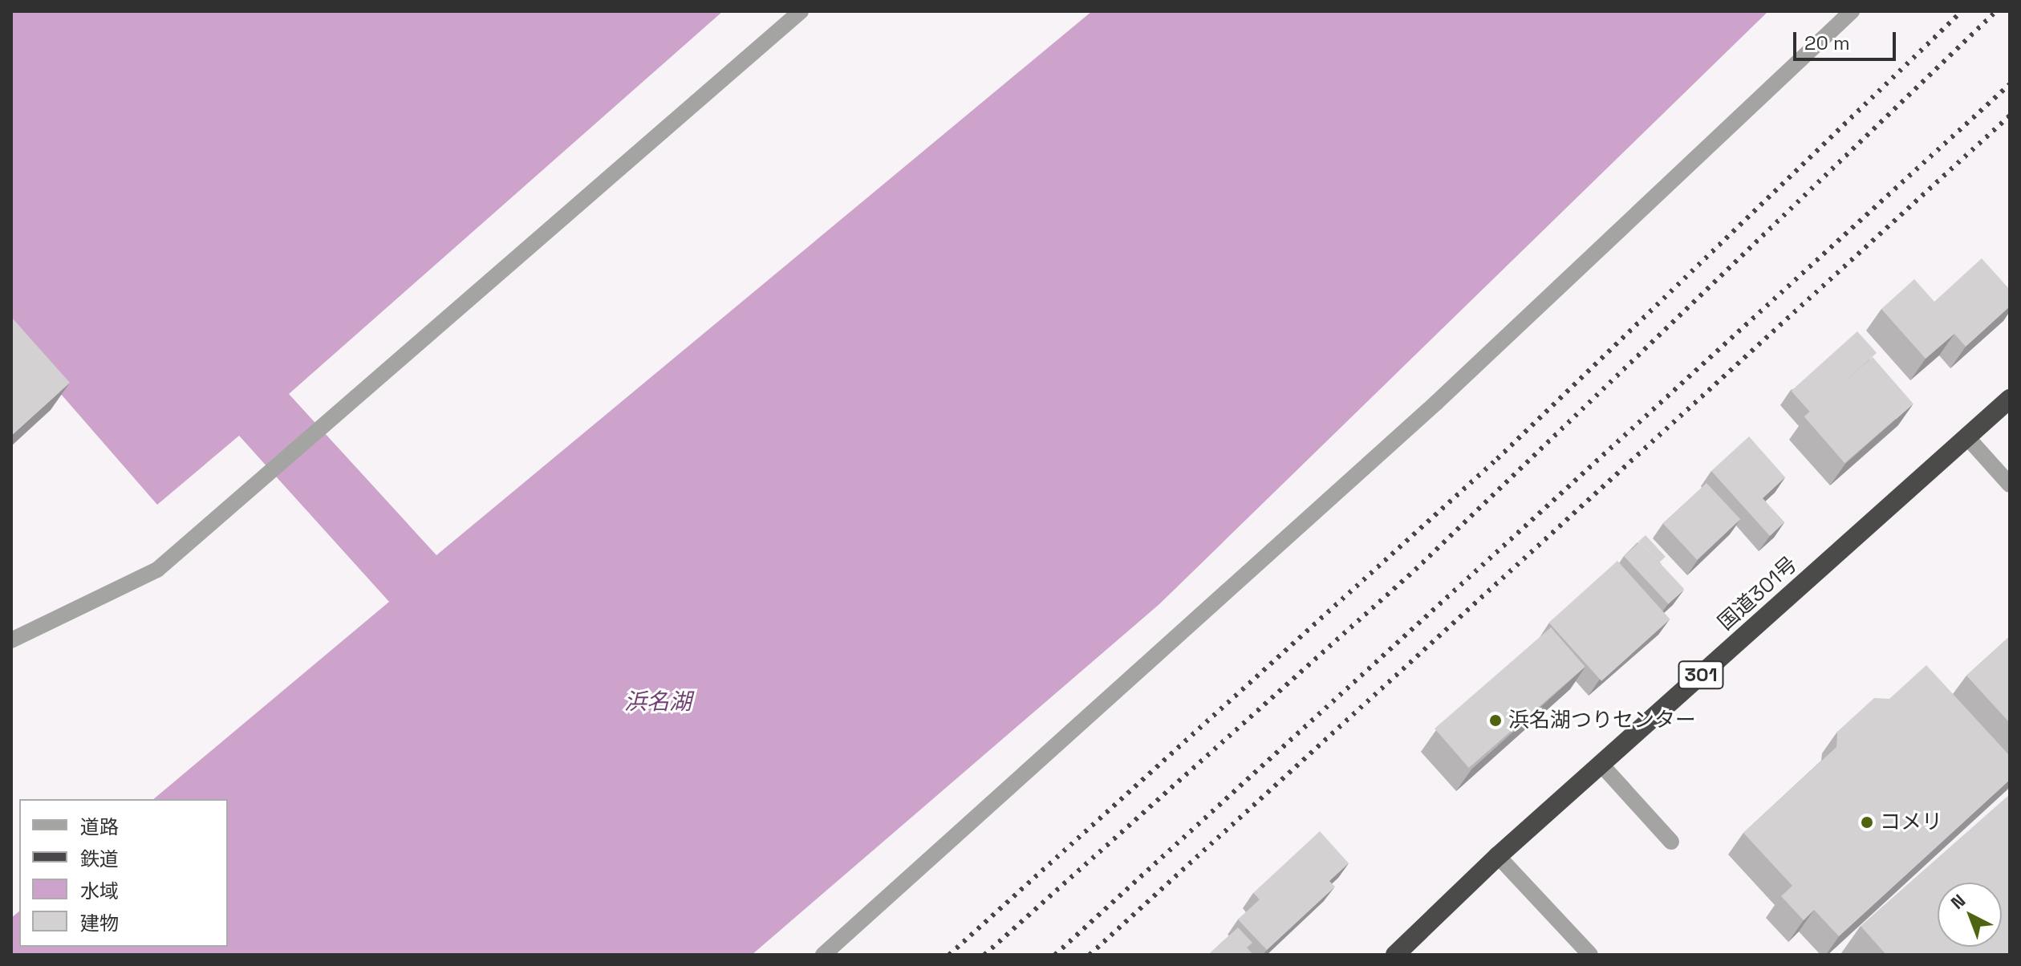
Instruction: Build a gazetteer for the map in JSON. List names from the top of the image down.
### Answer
{
  "streets": {
    "highway": ["国道301号", "301"]
  },
  "water": ["浜名湖"],
  "places": ["浜名湖つりセンター", "コメリ"],
  "legend": [
    "道路",
    "鉄道",
    "水域",
    "建物"
  ],
  "scale_bar": "20 m",
  "north": "top left"
}
